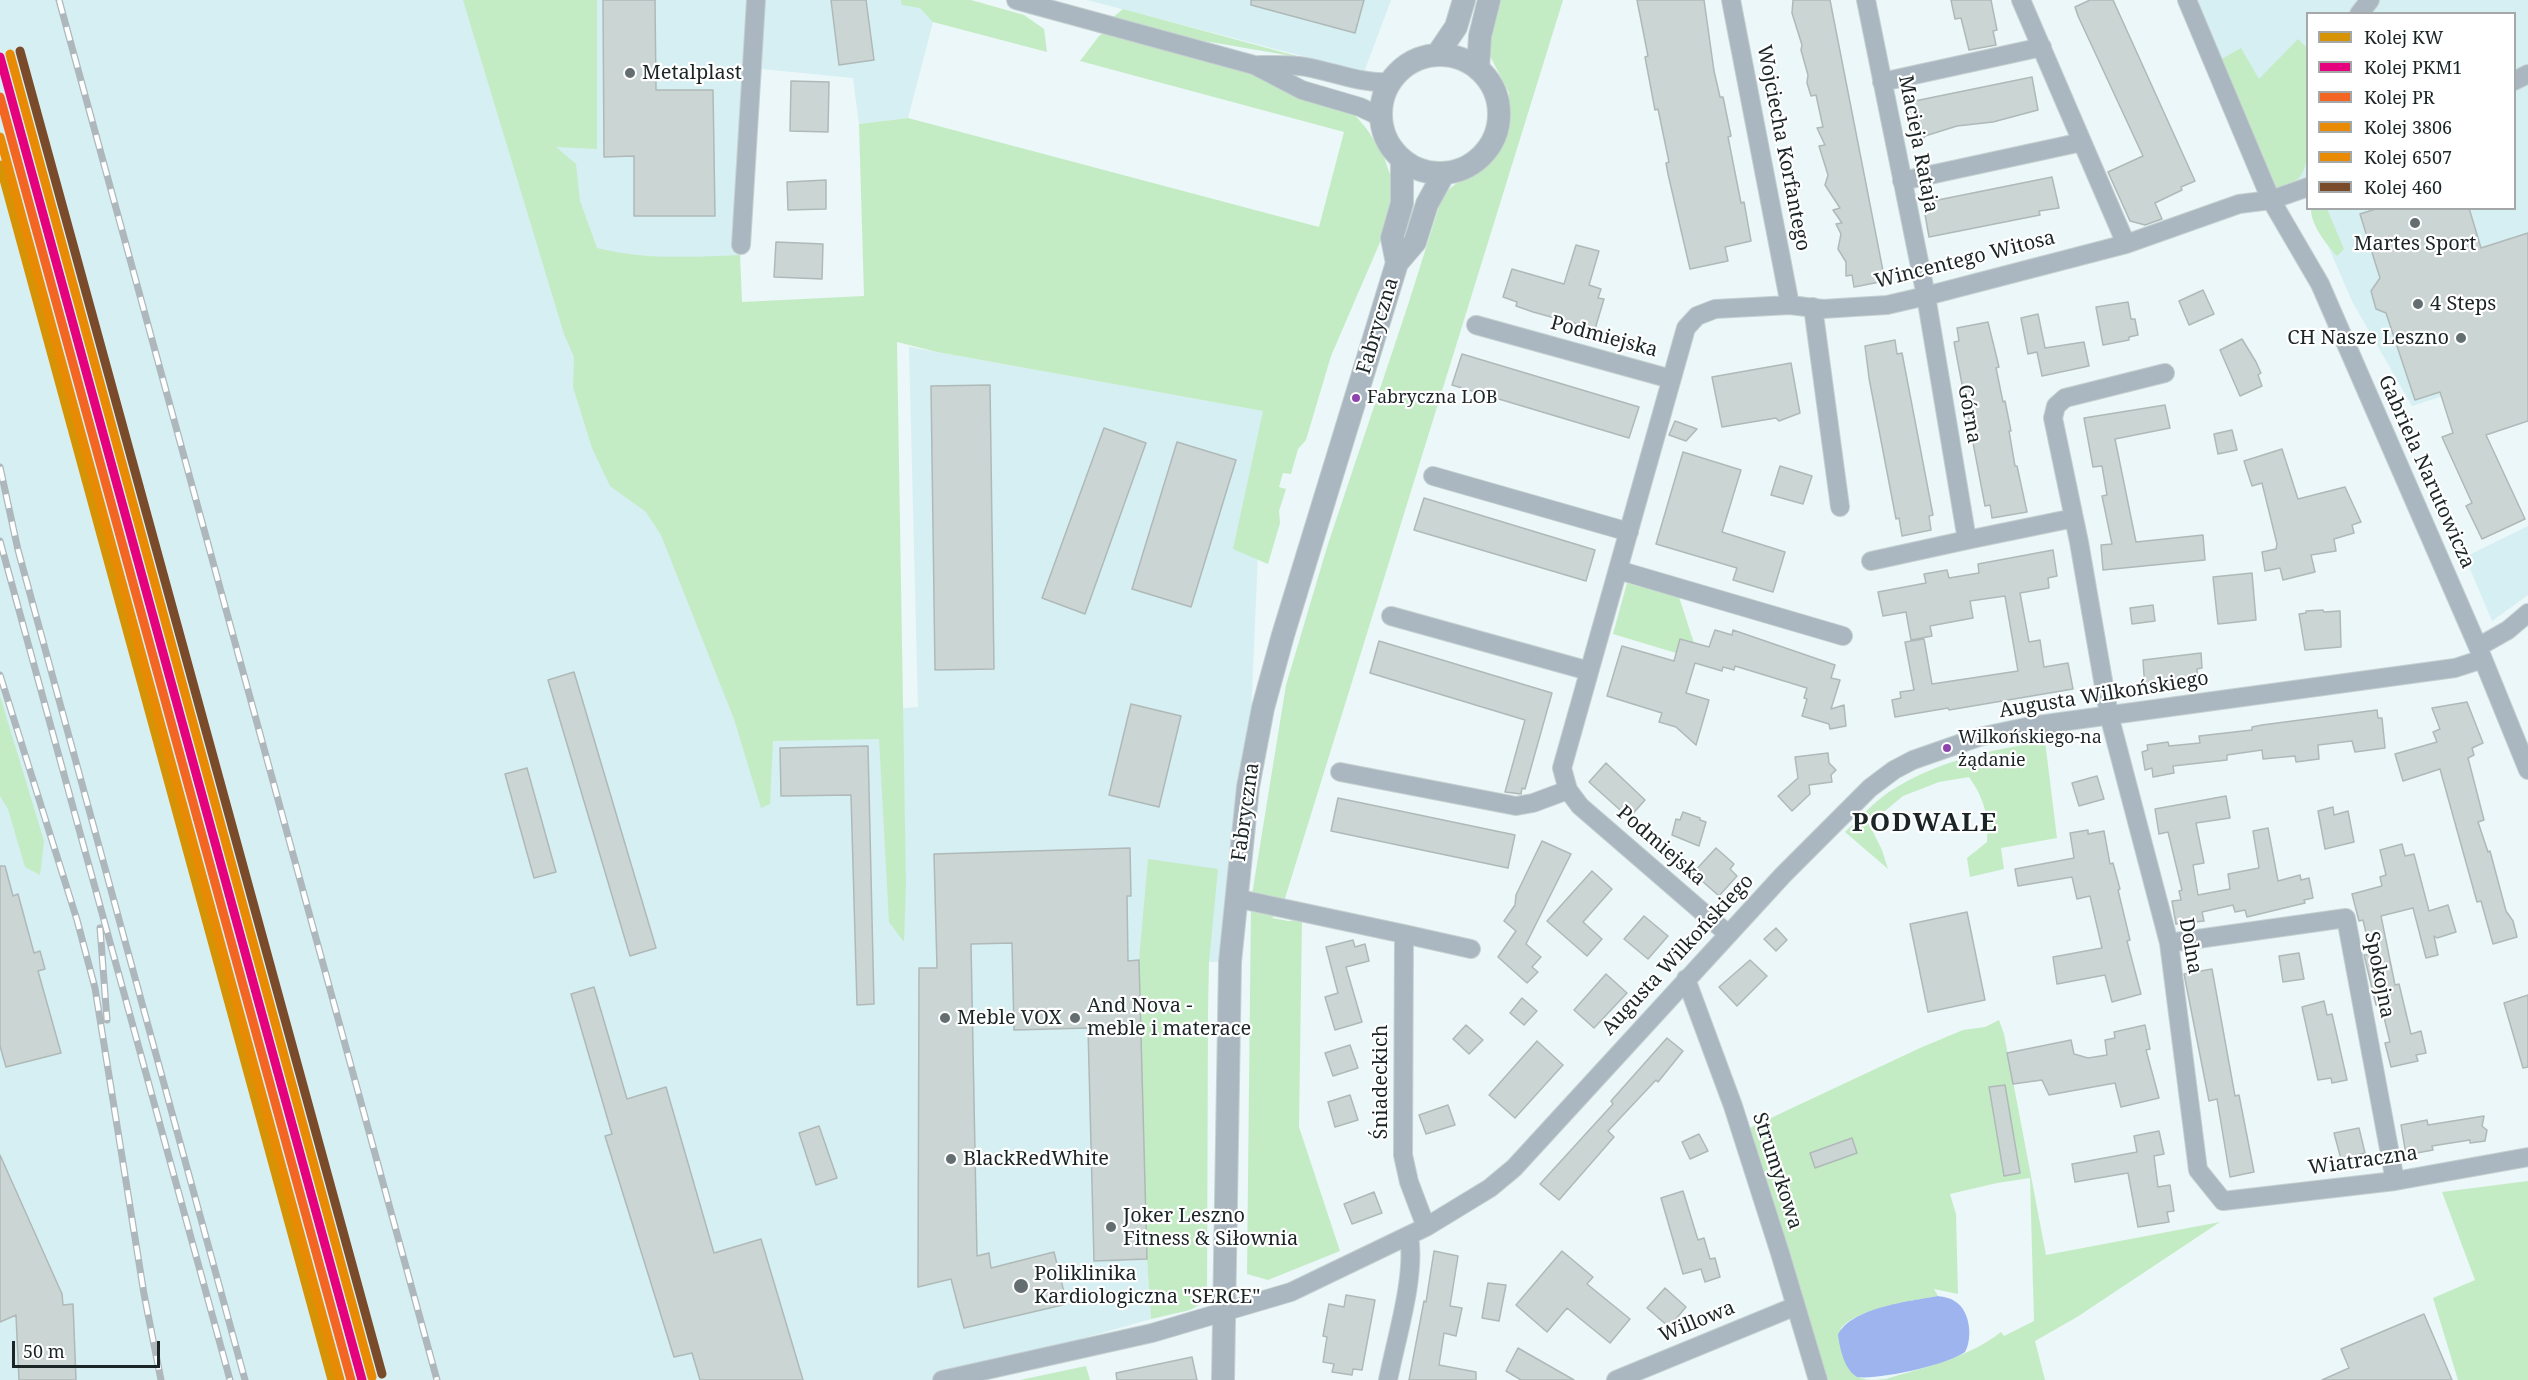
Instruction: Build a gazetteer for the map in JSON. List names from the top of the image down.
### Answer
{
  "streets": {
    "street": [
      "Macieja Rataja",
      "Wojciecha Korfantego",
      "Wincentego Witosa",
      "Fabryczna",
      "Podmiejska",
      "Górna",
      "Gabriela Narutowicza",
      "Augusta Wilkońskiego",
      "Dolna",
      "Spokojna",
      "Śniadeckich",
      "Wiatraczna",
      "Strumykowa",
      "Willowa"
    ]
  },
  "crossings": [
    ["Macieja Rataja", "Wincentego Witosa"],
    ["Macieja Rataja", "Górna"],
    ["Wojciecha Korfantego", "Wincentego Witosa"],
    ["Wincentego Witosa", "Podmiejska"],
    ["Wincentego Witosa", "Górna"],
    ["Wincentego Witosa", "Gabriela Narutowicza"],
    ["Fabryczna", "Augusta Wilkońskiego"],
    ["Podmiejska", "Augusta Wilkońskiego"],
    ["Gabriela Narutowicza", "Augusta Wilkońskiego"],
    ["Augusta Wilkońskiego", "Dolna"],
    ["Augusta Wilkońskiego", "Śniadeckich"],
    ["Augusta Wilkońskiego", "Strumykowa"],
    ["Dolna", "Spokojna"],
    ["Dolna", "Wiatraczna"],
    ["Spokojna", "Wiatraczna"],
    ["Strumykowa", "Willowa"]
  ],
  "districts": ["PODWALE"],
  "places": [
    "Metalplast",
    "Martes Sport",
    "4 Steps",
    "CH Nasze Leszno",
    "Fabryczna LOB",
    "Wilkońskiego-na żądanie",
    "Meble VOX",
    "And Nova - meble i materace",
    "BlackRedWhite",
    "Joker Leszno Fitness & Siłownia",
    "Poliklinika Kardiologiczna \"SERCE\""
  ],
  "lines": [
    "rail line 460",
    "rail line 3806",
    "rail line PKM1",
    "rail line PR",
    "rail line 6507",
    "rail line KW"
  ],
  "legend": [
    "Kolej KW",
    "Kolej PKM1",
    "Kolej PR",
    "Kolej 3806",
    "Kolej 6507",
    "Kolej 460"
  ],
  "scale_bar": "50 m"
}
